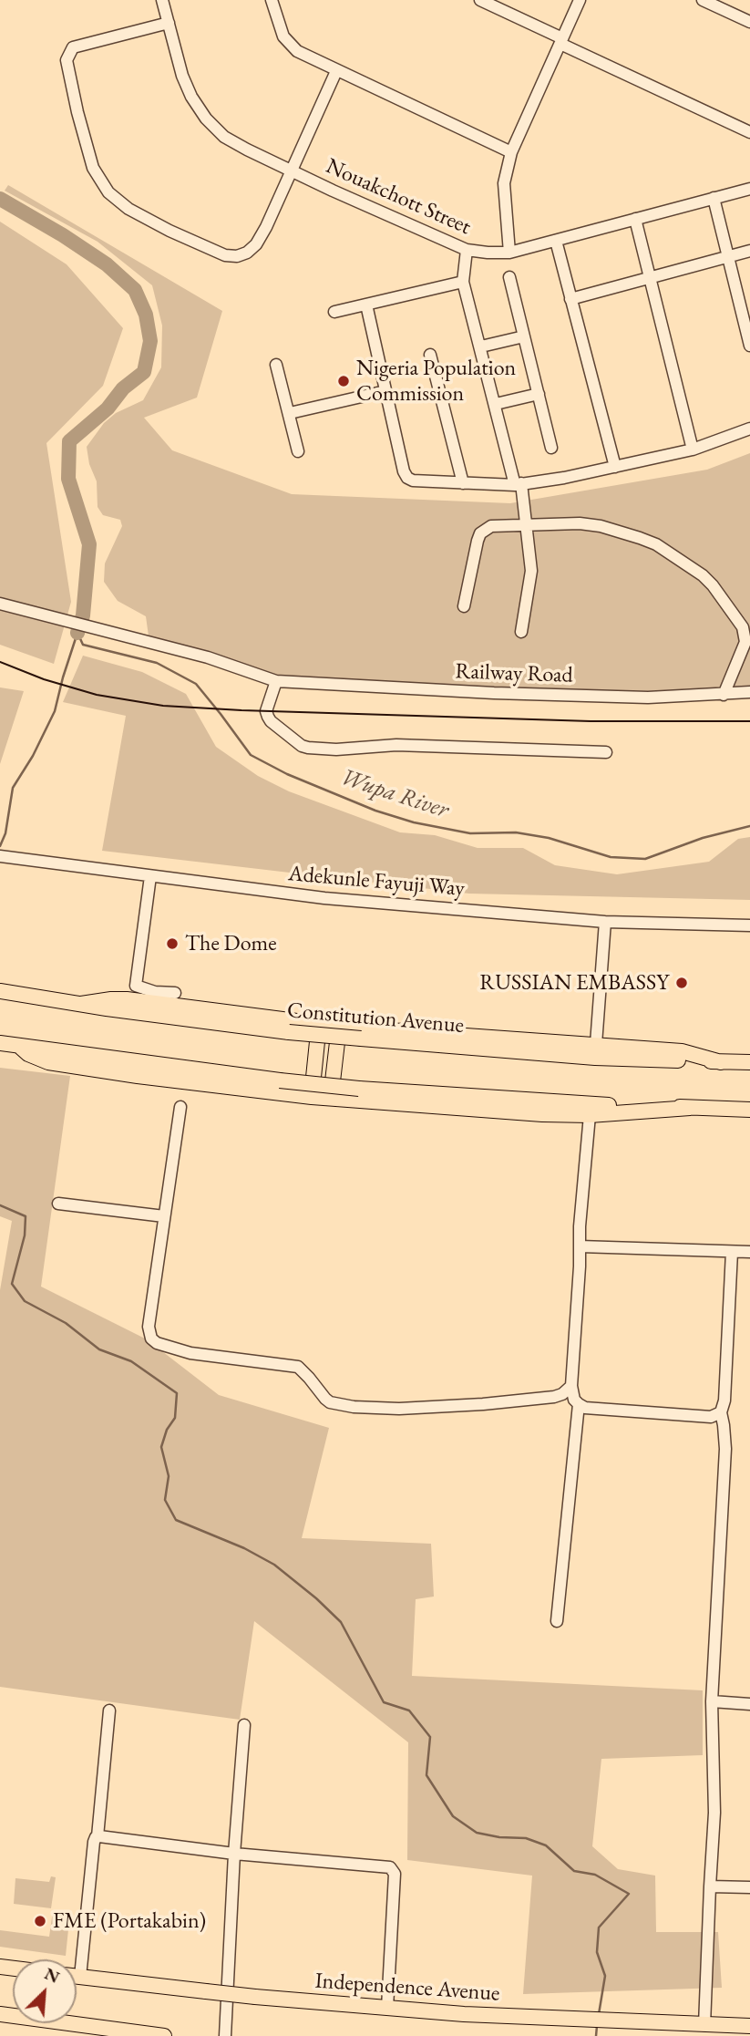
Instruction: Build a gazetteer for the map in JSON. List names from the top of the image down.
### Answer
{
  "streets": {
    "main road": ["Constitution Avenue", "Independence Avenue"],
    "street": ["Nouakchott Street", "Railway Road", "Adekunle Fayuji Way"]
  },
  "water": ["Wupa River"],
  "places": [
    "Nigeria Population Commission",
    "The Dome",
    "RUSSIAN EMBASSY",
    "FME (Portakabin)"
  ],
  "north": "top right"
}
